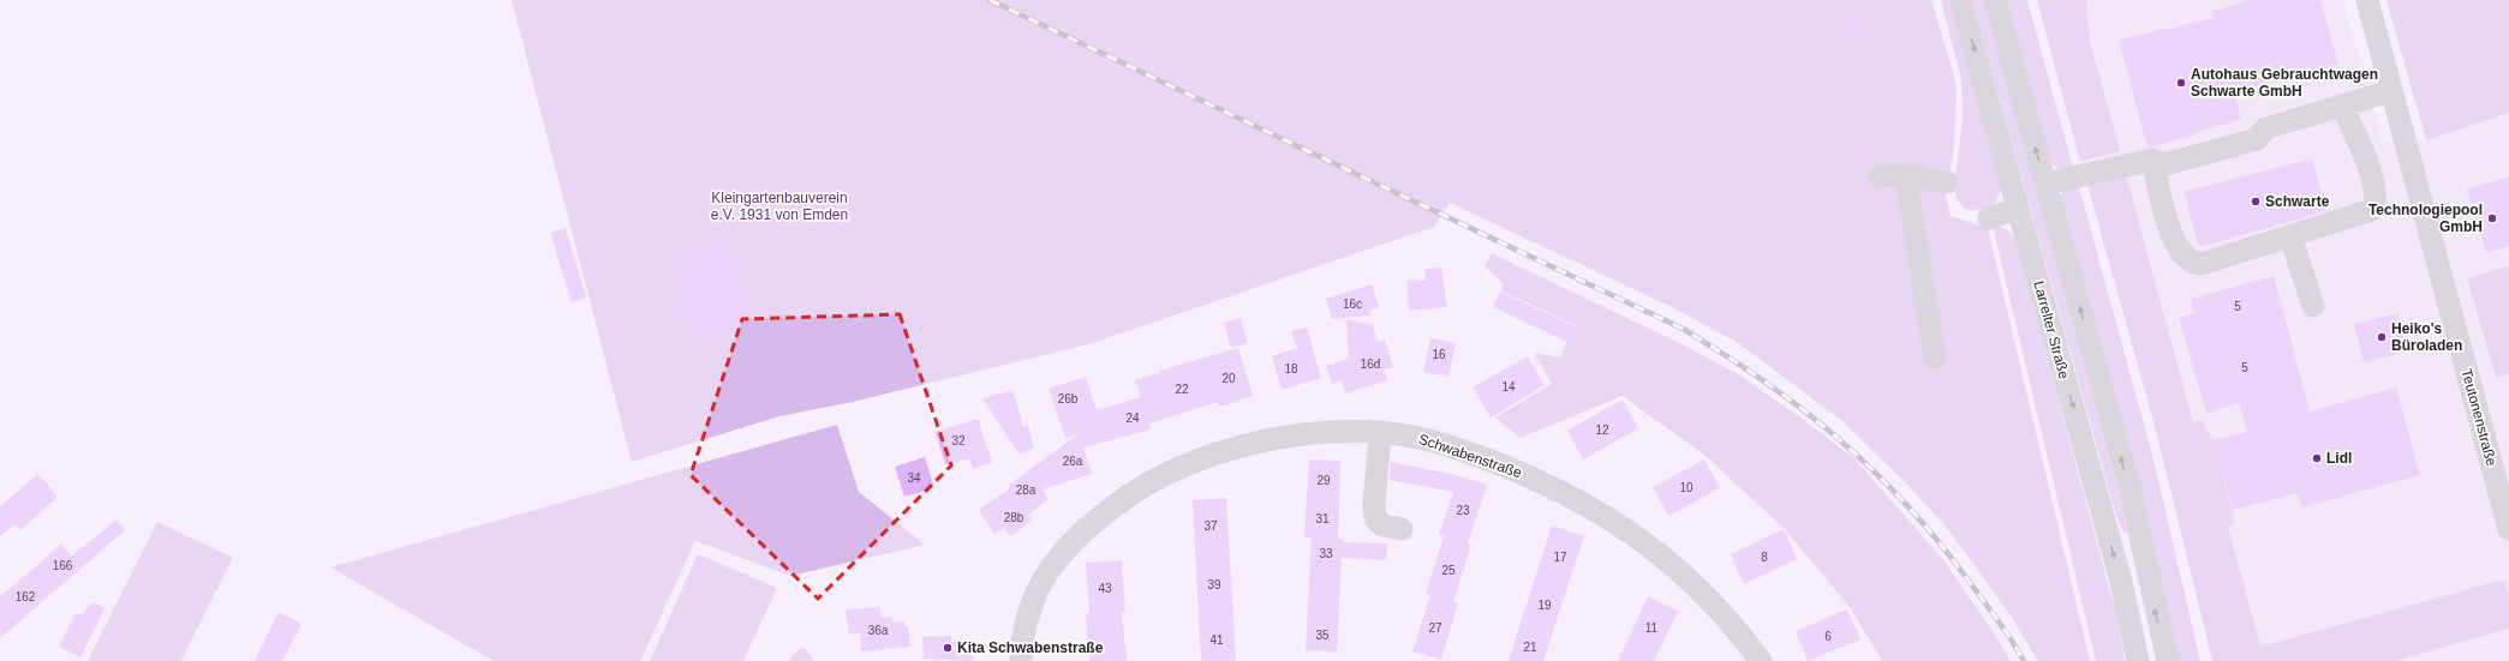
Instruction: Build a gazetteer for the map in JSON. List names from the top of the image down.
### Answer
{
  "streets": {
    "street": ["Larrelter Straße", "Teutonenstraße", "Schwabenstraße"]
  },
  "parks": ["Kleingartenbauverein e.V. 1931 von Emden"],
  "places": [
    "Autohaus Gebrauchtwagen Schwarte GmbH",
    "Schwarte",
    "Technologiepool GmbH",
    "Heiko's Büroladen",
    "Lidl",
    "Kita Schwabenstraße"
  ],
  "house_numbers": [
    "16c",
    "5",
    "16",
    "16d",
    "5",
    "18",
    "20",
    "14",
    "22",
    "26b",
    "24",
    "12",
    "32",
    "26a",
    "34",
    "29",
    "10",
    "28a",
    "23",
    "28b",
    "31",
    "37",
    "33",
    "17",
    "8",
    "166",
    "25",
    "39",
    "43",
    "162",
    "19",
    "27",
    "11",
    "36a",
    "35",
    "6",
    "41",
    "21"
  ]
}
